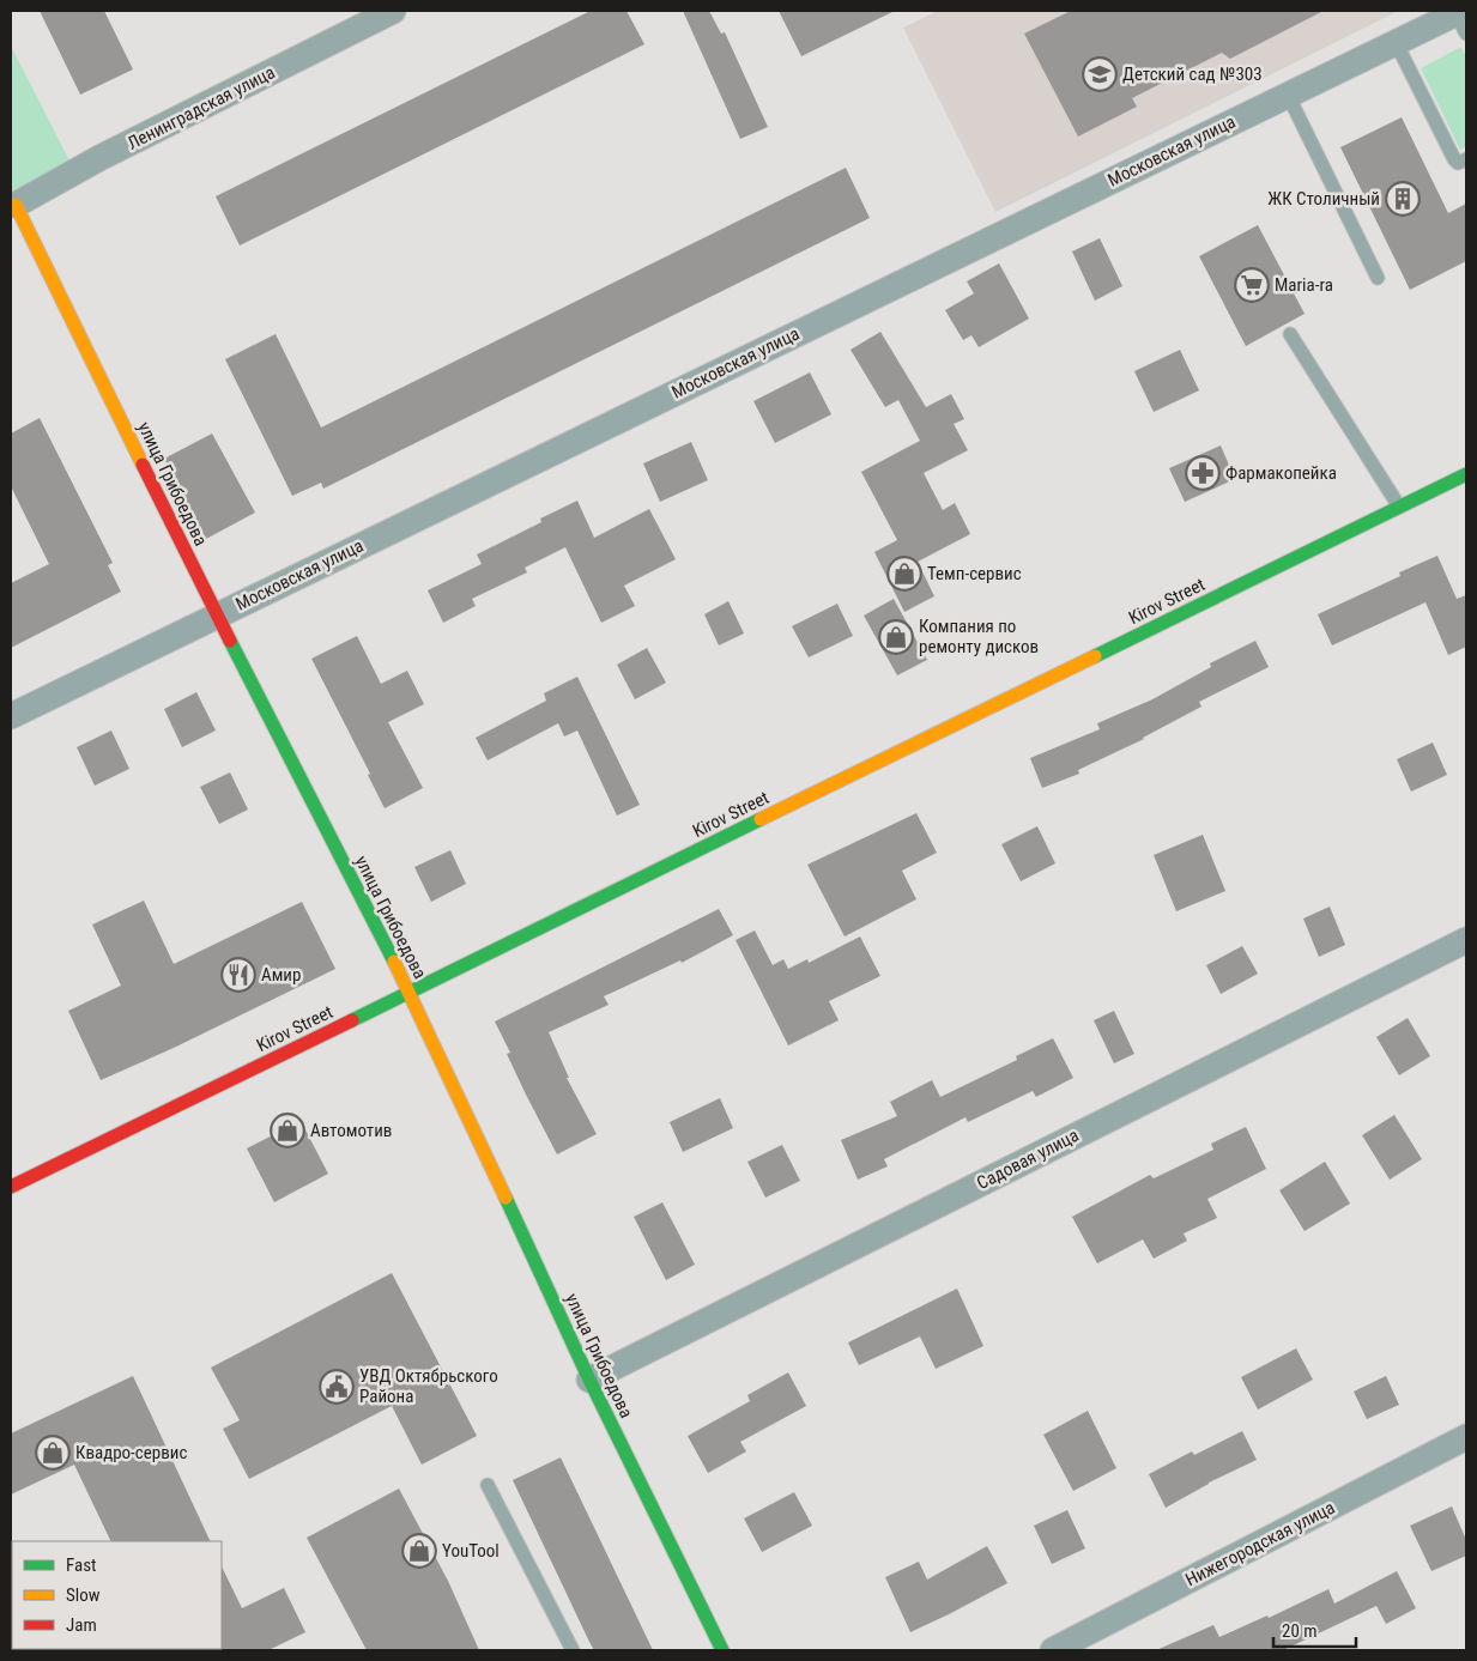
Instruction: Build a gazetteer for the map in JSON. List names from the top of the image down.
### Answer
{
  "streets": {
    "main road": ["улица Грибоедова", "Kirov Street"],
    "street": [
      "Ленинградская улица",
      "Московская улица",
      "Садовая улица",
      "Нижегородская улица"
    ]
  },
  "crossings": [
    ["Ленинградская улица", "улица Грибоедова"],
    ["Московская улица", "улица Грибоедова"],
    ["улица Грибоедова", "Kirov Street"],
    ["улица Грибоедова", "Садовая улица"]
  ],
  "places": {
    "school or university": ["Детский сад №303"],
    "building": ["ЖК Столичный"],
    "supermarket": ["Maria-ra"],
    "pharmacy": ["Фармакопейка"],
    "shop": [
      "Темп-сервис",
      "Компания по ремонту дисков",
      "Автомотив",
      "Квадро-сервис",
      "YouTool"
    ],
    "restaurant": ["Амир"],
    "public building": ["УВД Октябрьского Района"]
  },
  "legend": ["Fast", "Slow", "Jam"],
  "scale_bar": "20 m"
}
